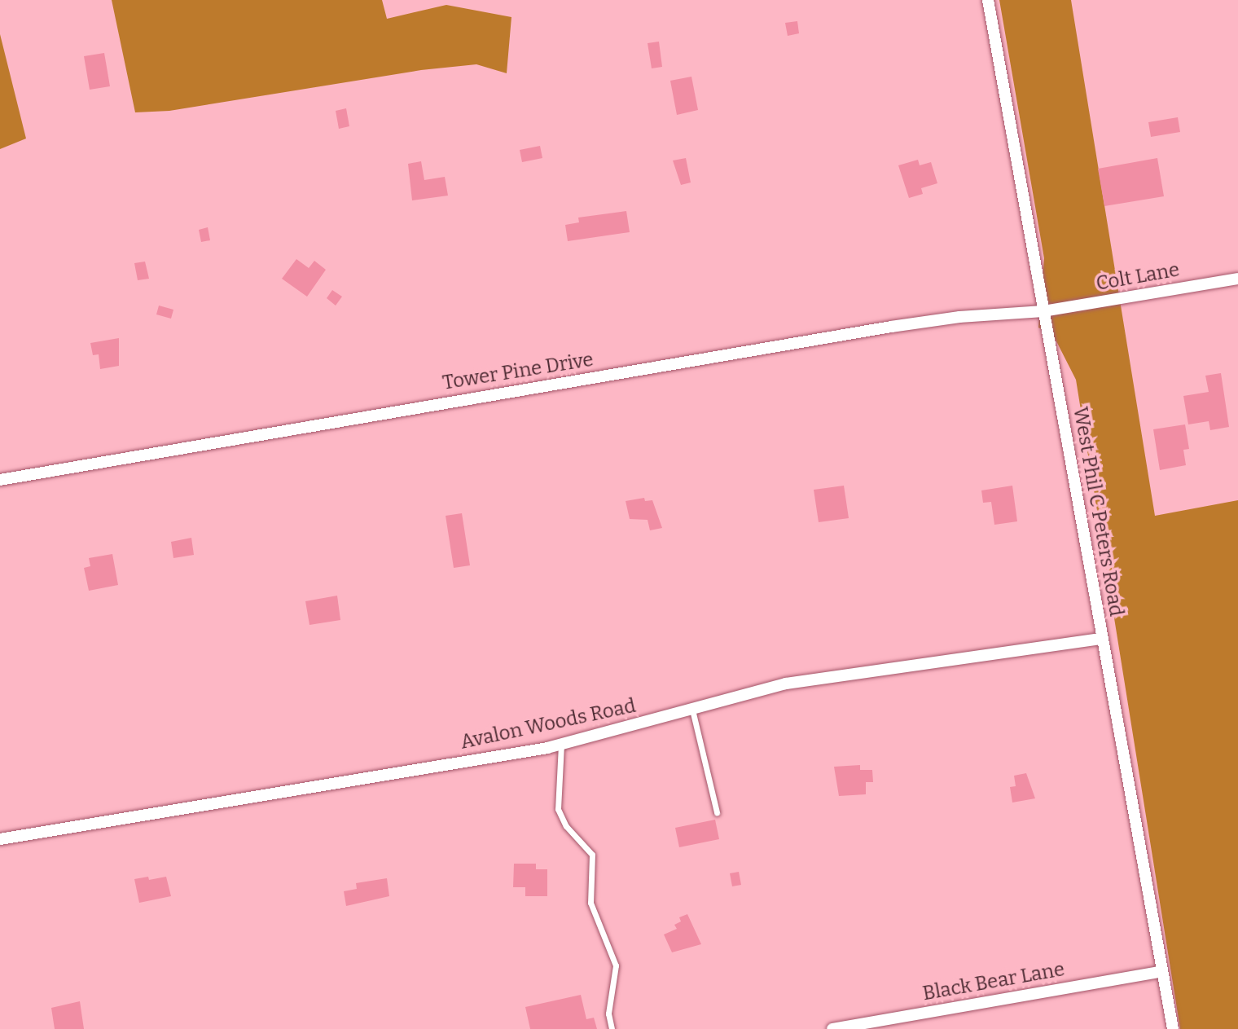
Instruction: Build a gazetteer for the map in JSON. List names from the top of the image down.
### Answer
{
  "streets": {
    "street": [
      "Colt Lane",
      "Tower Pine Drive",
      "West Phil C Peters Road",
      "Avalon Woods Road",
      "Black Bear Lane"
    ]
  },
  "crossings": [
    ["Colt Lane", "Tower Pine Drive"],
    ["Colt Lane", "West Phil C Peters Road"],
    ["Tower Pine Drive", "West Phil C Peters Road"],
    ["West Phil C Peters Road", "Avalon Woods Road"],
    ["West Phil C Peters Road", "Black Bear Lane"]
  ]
}
